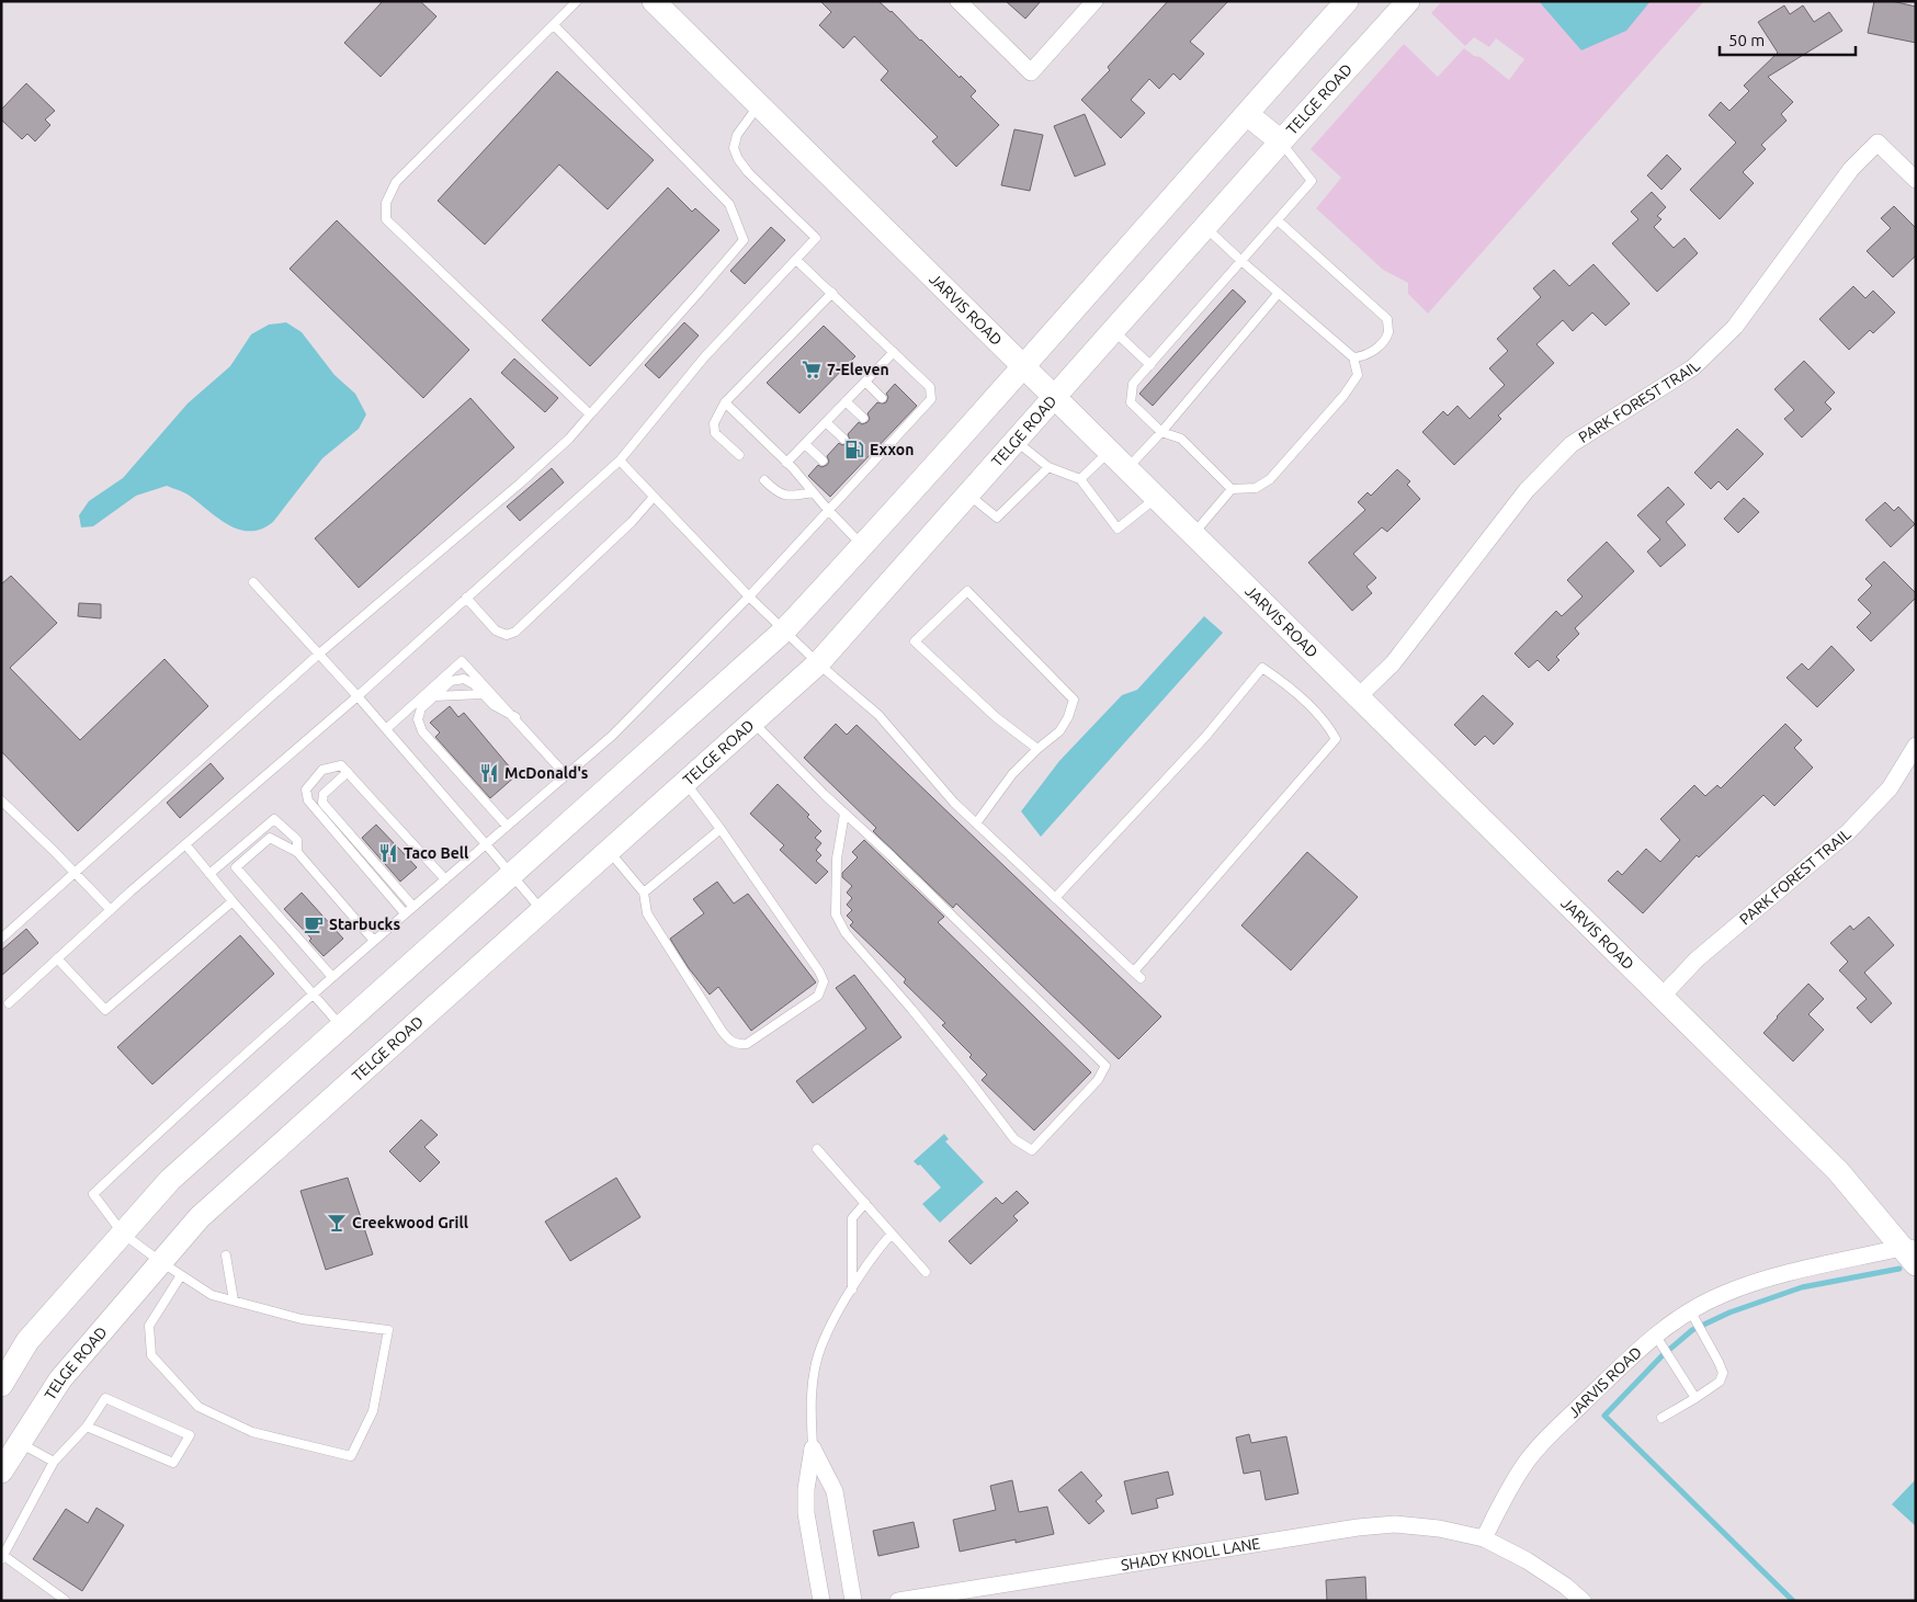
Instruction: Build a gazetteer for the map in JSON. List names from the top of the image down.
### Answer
{
  "streets": {
    "main road": ["TELGE ROAD", "JARVIS ROAD"],
    "street": ["PARK FOREST TRAIL", "SHADY KNOLL LANE"]
  },
  "crossings": [
    ["TELGE ROAD", "JARVIS ROAD"],
    ["JARVIS ROAD", "PARK FOREST TRAIL"],
    ["JARVIS ROAD", "SHADY KNOLL LANE"]
  ],
  "places": {
    "supermarket": ["7-Eleven"],
    "fuel station": ["Exxon"],
    "restaurant": ["McDonald's", "Taco Bell"],
    "cafe": ["Starbucks"],
    "bar": ["Creekwood Grill"]
  },
  "scale_bar": "50 m"
}
